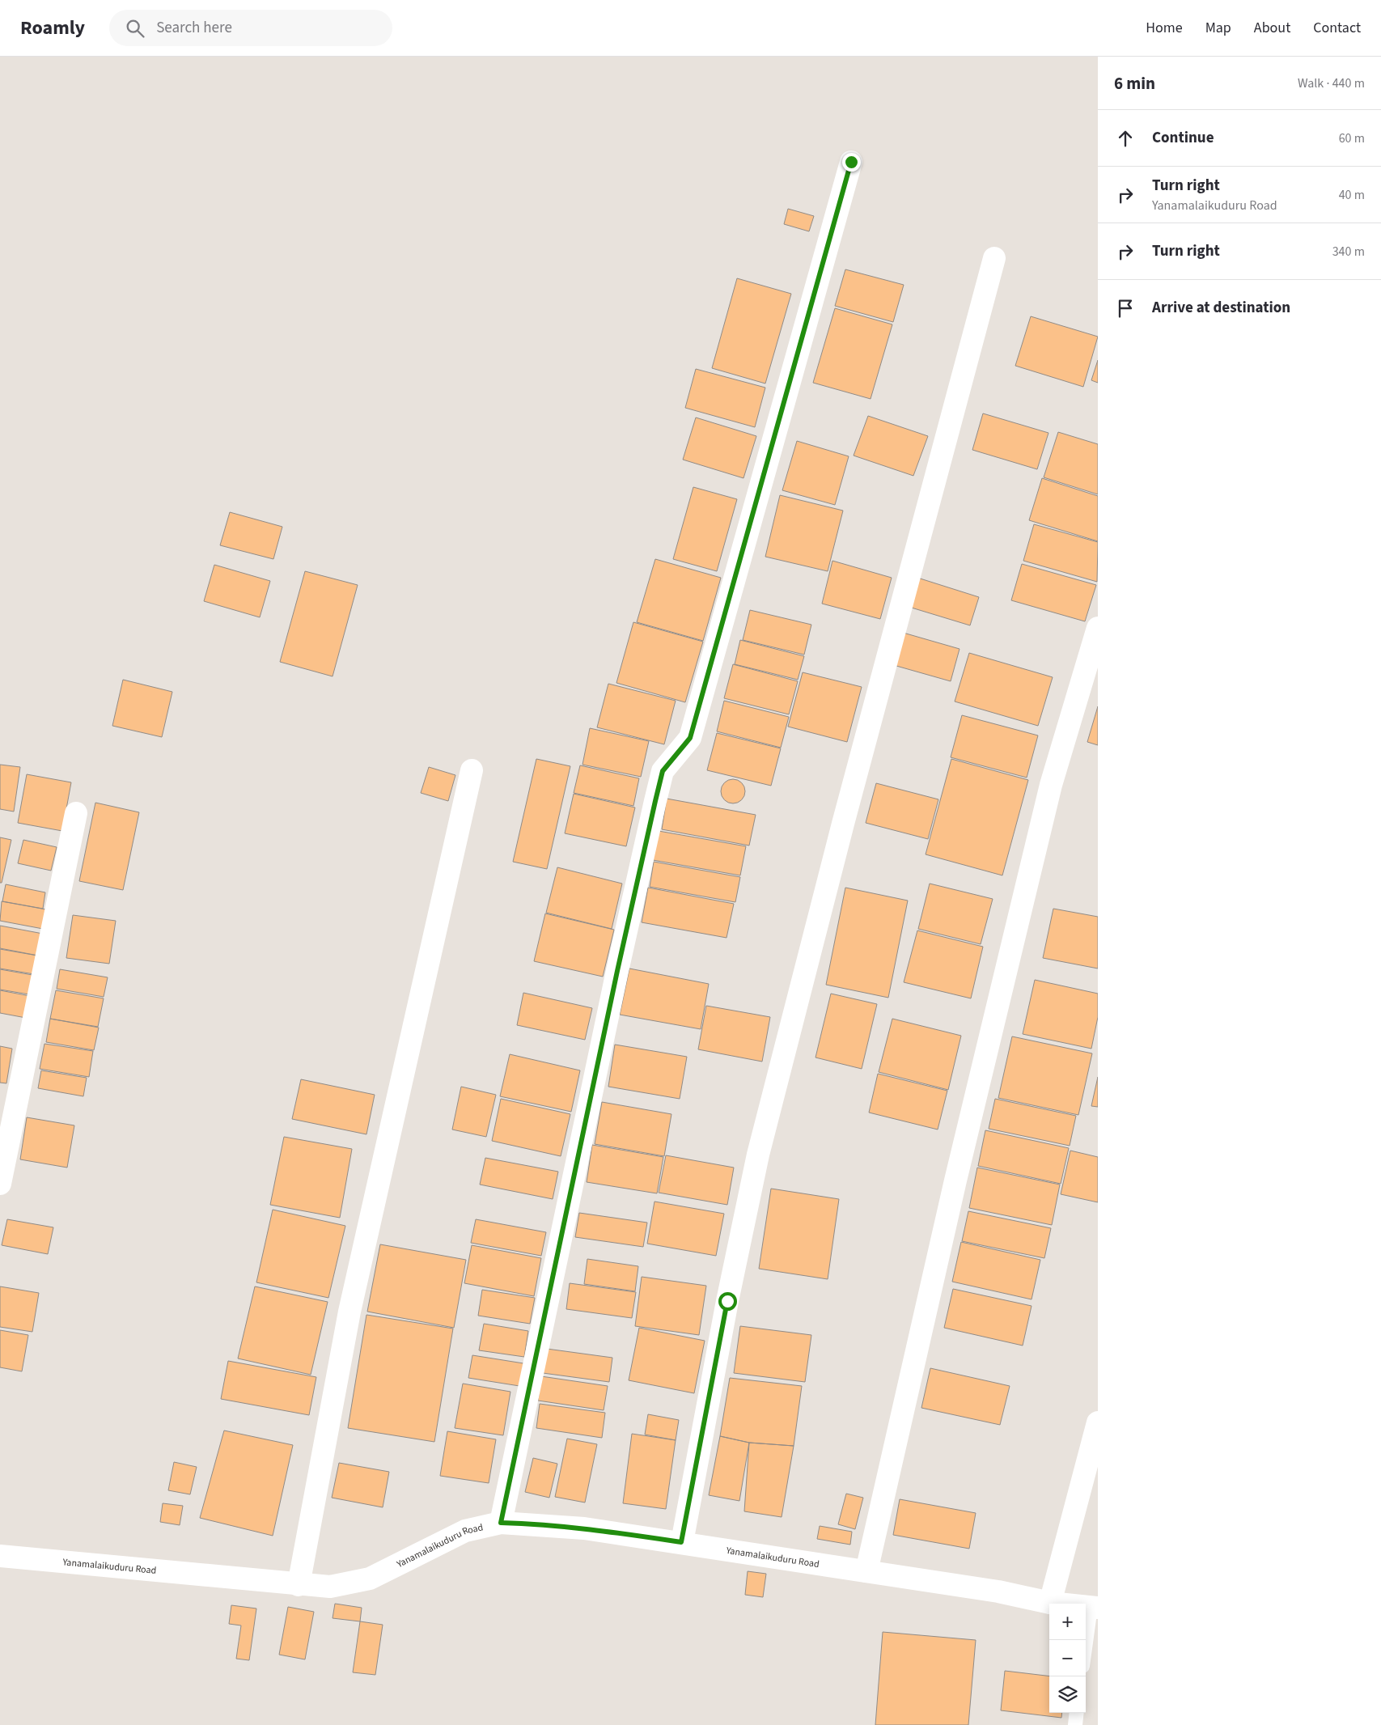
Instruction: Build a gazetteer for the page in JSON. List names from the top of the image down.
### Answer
{
  "streets": {
    "street": ["Yanamalaikuduru Road"]
  },
  "page": {
    "header": "Roamly",
    "search": "Search here",
    "nav": [
      "Home",
      "Map",
      "About",
      "Contact"
    ],
    "heading": ["6 min", "Walk · 440 m"],
    "list": [
      ["Continue", "60 m"],
      ["Turn right", "Yanamalaikuduru Road", "40 m"],
      ["Turn right", "340 m"],
      "Arrive at destination"
    ],
    "map_buttons": ["+", "−"]
  }
}
